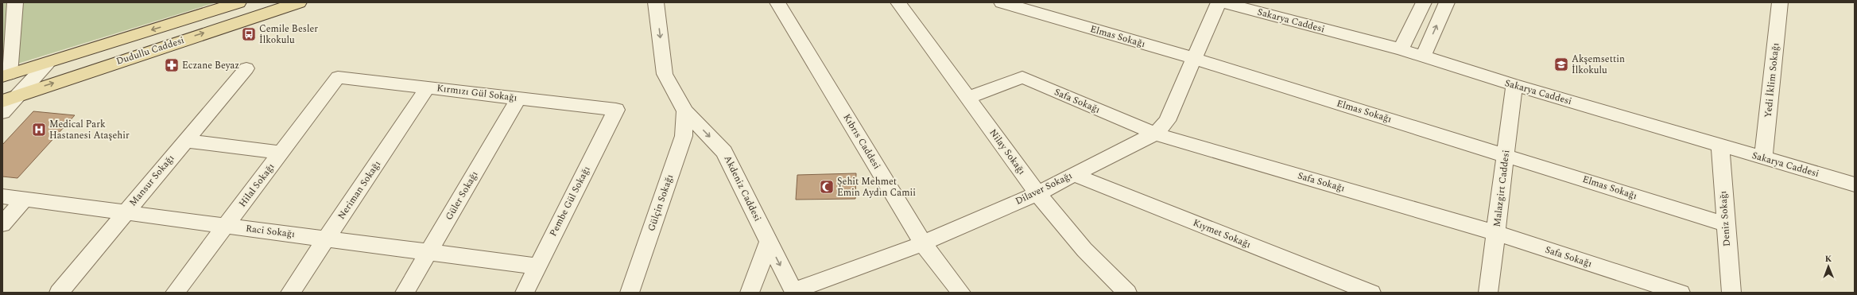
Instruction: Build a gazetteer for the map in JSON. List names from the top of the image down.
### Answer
{
  "streets": {
    "main road": ["Dudullu Caddesi"],
    "street": [
      "Sakarya Caddesi",
      "Elmas Sokağı",
      "Yedi İklim Sokağı",
      "Kırmızı Gül Sokağı",
      "Safa Sokağı",
      "Kıbrıs Caddesi",
      "Nilay Sokağı",
      "Mansur Sokağı",
      "Hilal Sokağı",
      "Akdeniz Caddesi",
      "Dilaver Sokağı",
      "Malazgirt Caddesi",
      "Neriman Sokağı",
      "Güler Sokağı",
      "Pembe Gül Sokağı",
      "Gülçin Sokağı",
      "Deniz Sokağı",
      "Raci Sokağı",
      "Kıymet Sokağı"
    ]
  },
  "crossings": [
    ["Sakarya Caddesi", "Yedi İklim Sokağı"],
    ["Sakarya Caddesi", "Malazgirt Caddesi"],
    ["Sakarya Caddesi", "Deniz Sokağı"],
    ["Elmas Sokağı", "Dilaver Sokağı"],
    ["Elmas Sokağı", "Malazgirt Caddesi"],
    ["Elmas Sokağı", "Deniz Sokağı"],
    ["Kırmızı Gül Sokağı", "Hilal Sokağı"],
    ["Kırmızı Gül Sokağı", "Neriman Sokağı"],
    ["Kırmızı Gül Sokağı", "Güler Sokağı"],
    ["Kırmızı Gül Sokağı", "Pembe Gül Sokağı"],
    ["Safa Sokağı", "Nilay Sokağı"],
    ["Safa Sokağı", "Dilaver Sokağı"],
    ["Safa Sokağı", "Malazgirt Caddesi"],
    ["Kıbrıs Caddesi", "Dilaver Sokağı"],
    ["Nilay Sokağı", "Dilaver Sokağı"],
    ["Mansur Sokağı", "Raci Sokağı"],
    ["Hilal Sokağı", "Raci Sokağı"],
    ["Akdeniz Caddesi", "Dilaver Sokağı"],
    ["Akdeniz Caddesi", "Gülçin Sokağı"],
    ["Dilaver Sokağı", "Kıymet Sokağı"],
    ["Neriman Sokağı", "Raci Sokağı"],
    ["Güler Sokağı", "Raci Sokağı"],
    ["Pembe Gül Sokağı", "Raci Sokağı"]
  ],
  "one_way": ["Akdeniz Caddesi"],
  "places": {
    "bus stop": ["Cemile Besler İlkokulu"],
    "school or university": ["Akşemsettin İlkokulu"],
    "pharmacy": ["Eczane Beyaz"],
    "hospital": ["Medical Park Hastanesi Ataşehir"],
    "mosque": ["Şehit Mehmet Emin Aydın Camii"]
  },
  "north": "top"
}
